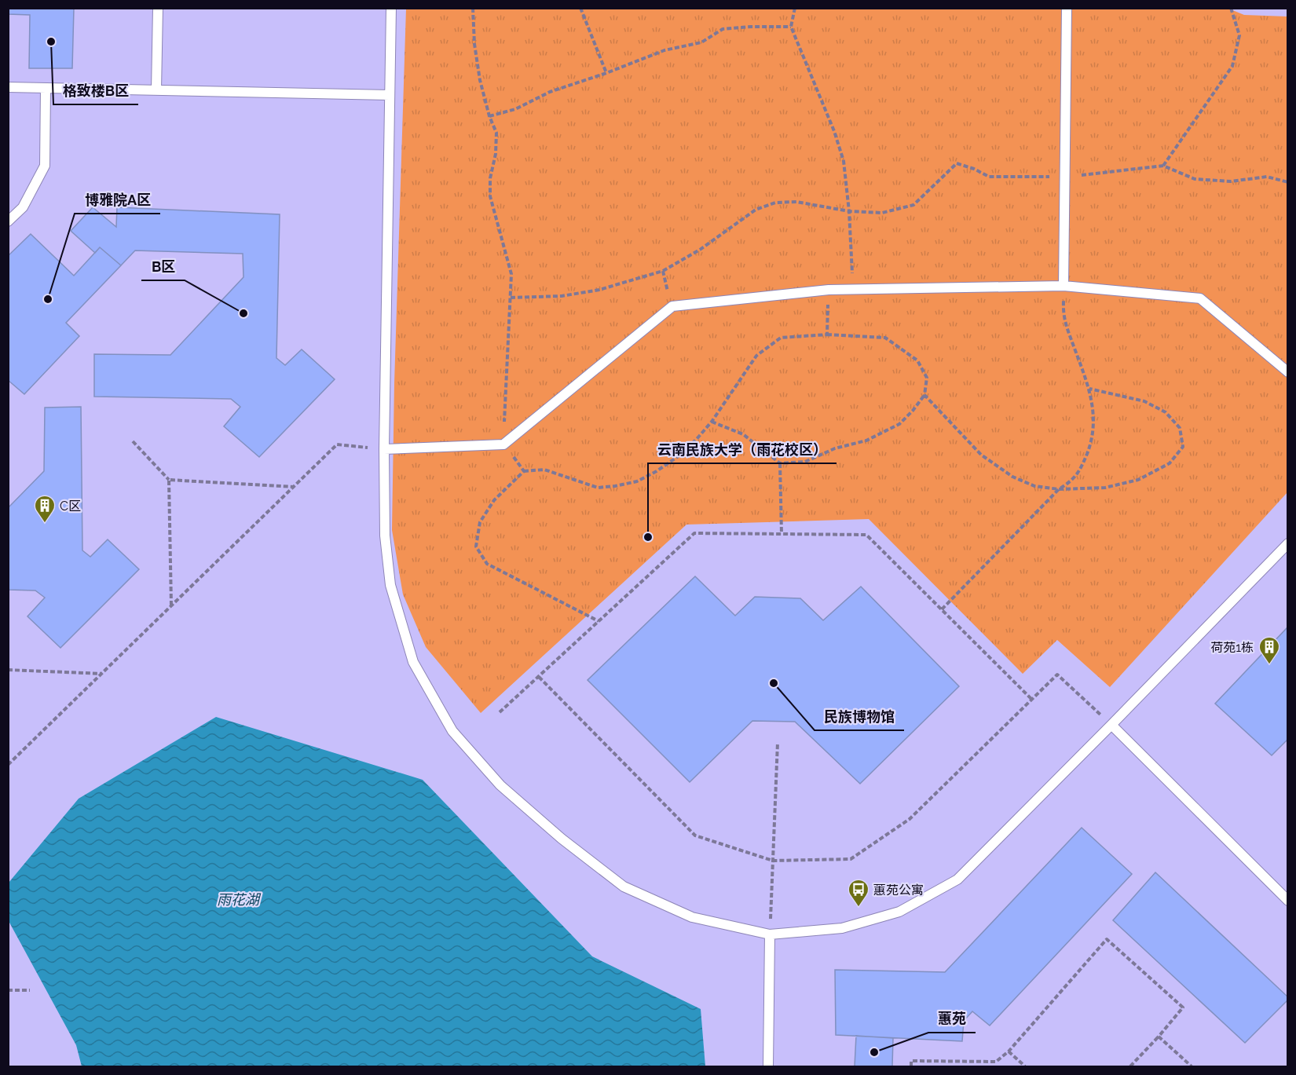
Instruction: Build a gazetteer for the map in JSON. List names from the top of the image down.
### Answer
{
  "water": ["雨花湖"],
  "places": {
    "other": [
      "格致楼B区",
      "博雅院A区",
      "B区",
      "云南民族大学（雨花校区）",
      "民族博物馆",
      "蕙苑"
    ],
    "building": ["C区", "荷苑1栋"],
    "bus stop": ["蕙苑公寓"]
  }
}
